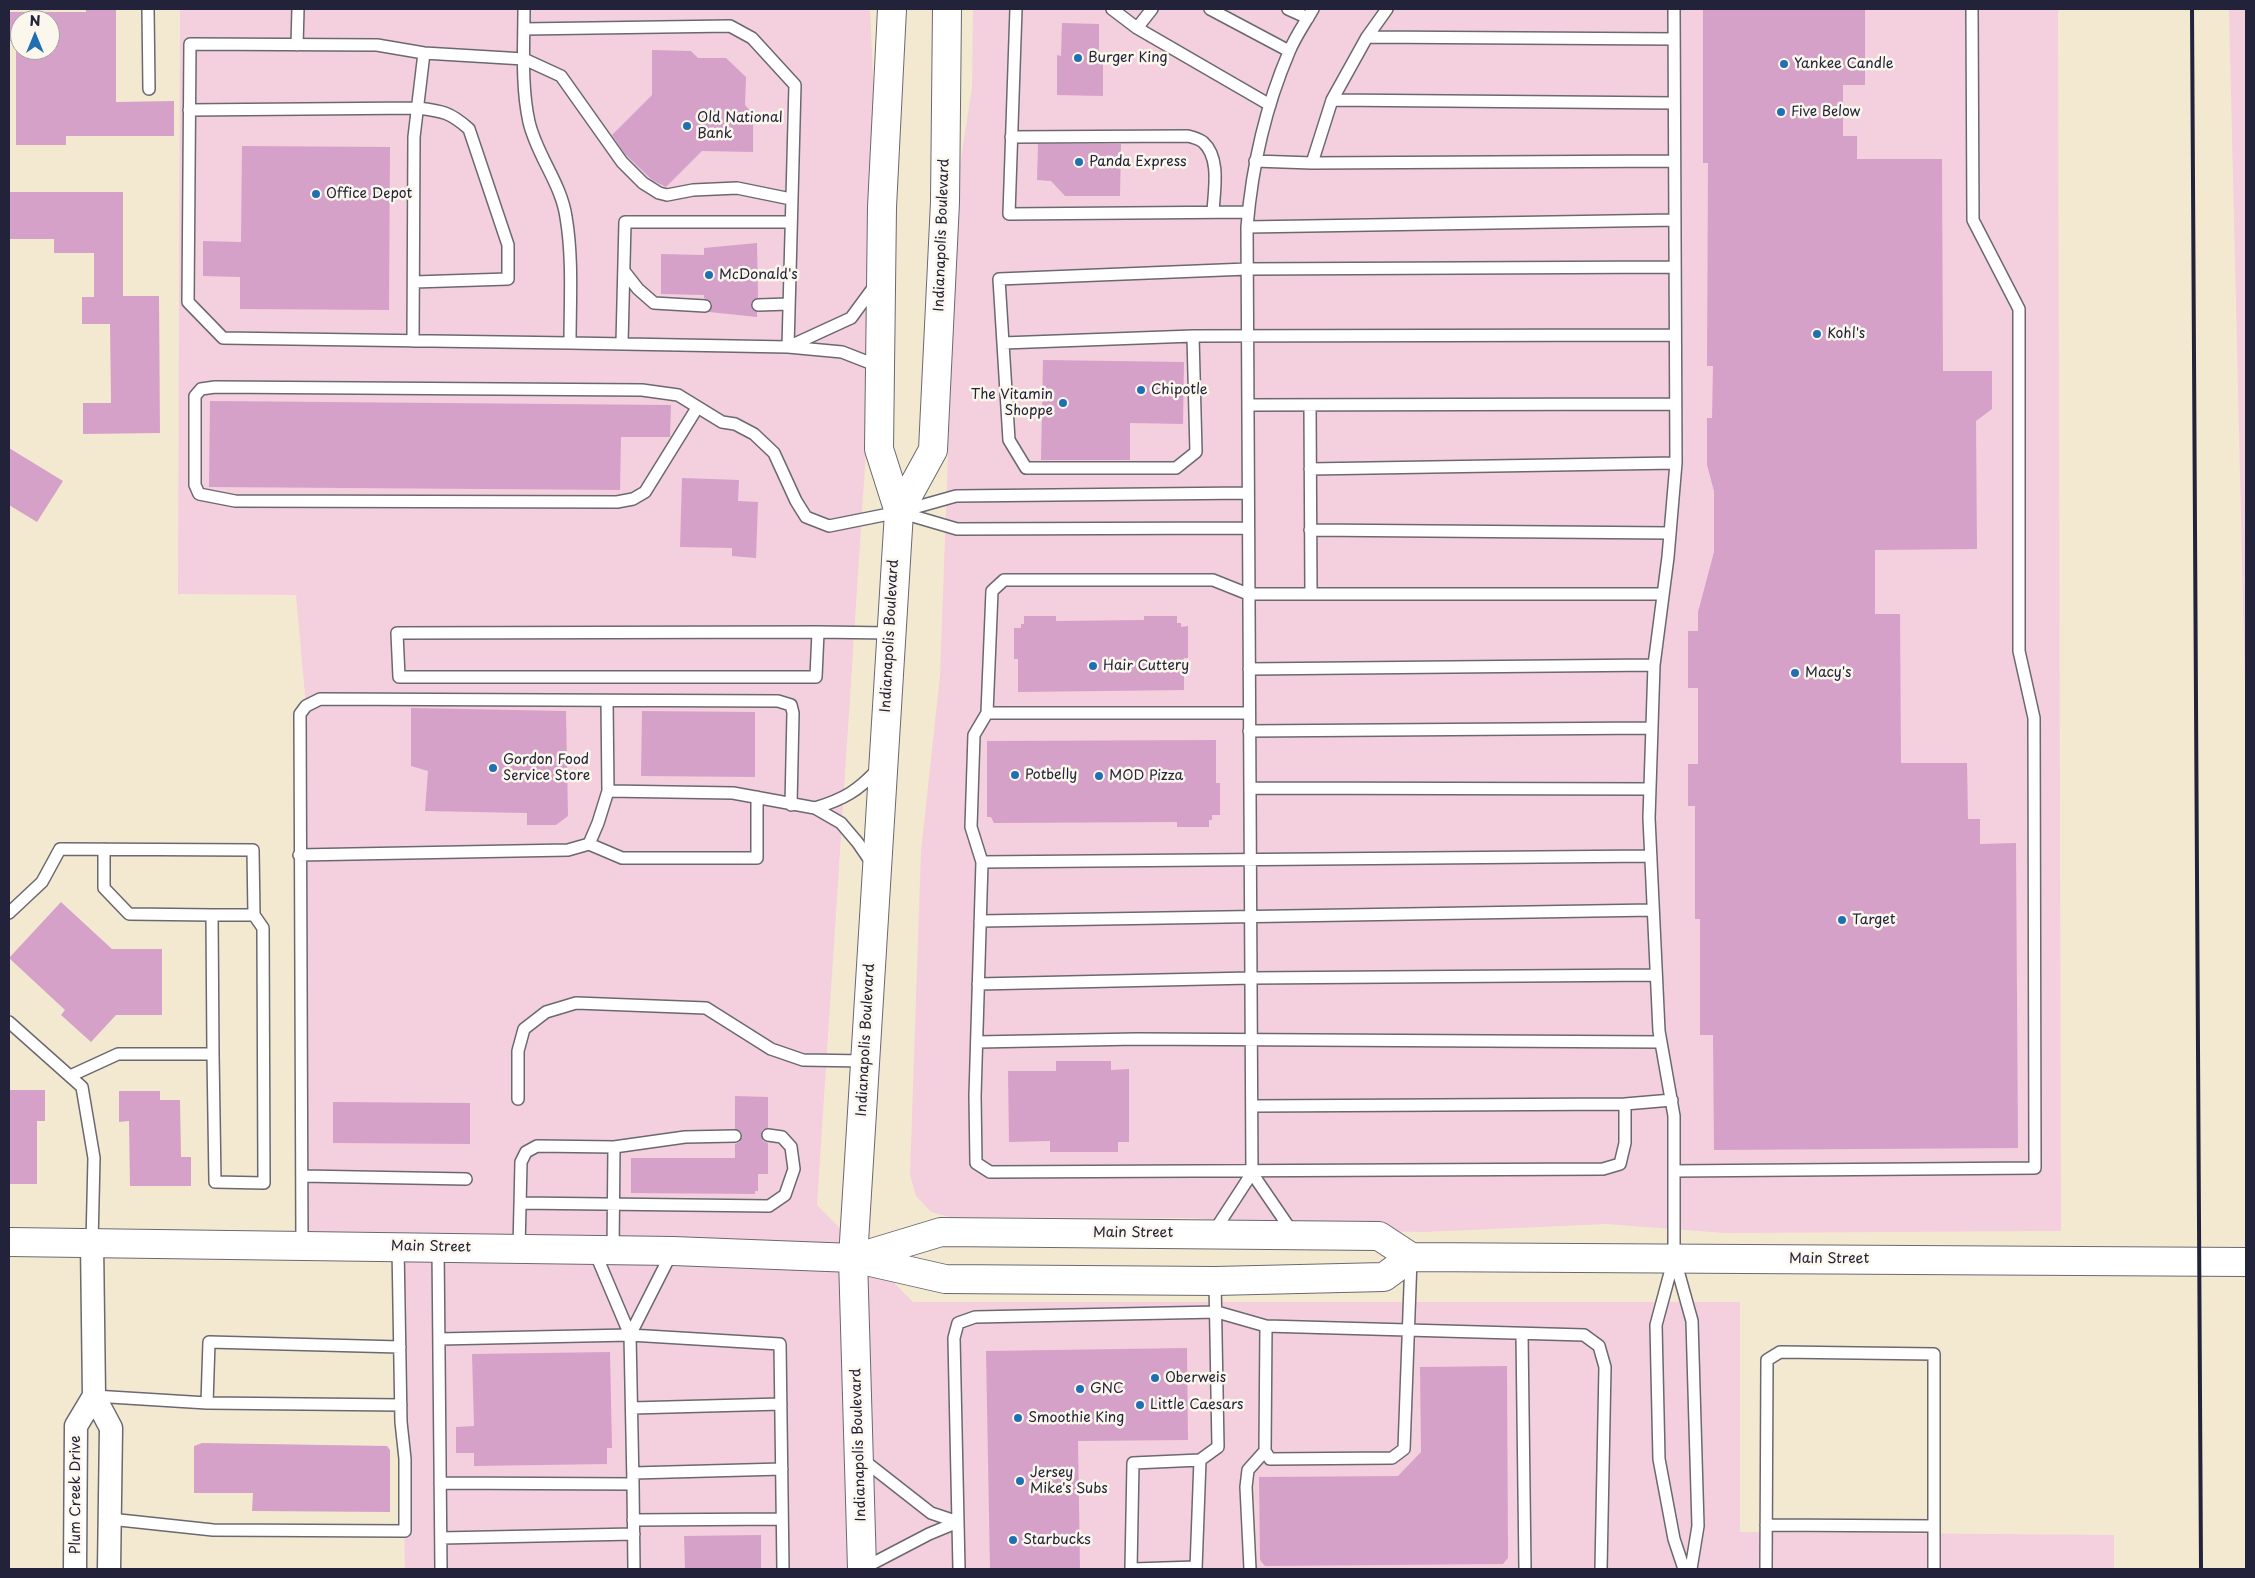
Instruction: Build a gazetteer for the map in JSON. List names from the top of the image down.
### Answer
{
  "streets": {
    "main road": ["Indianapolis Boulevard", "Main Street"],
    "street": ["Plum Creek Drive"]
  },
  "crossings": [
    ["Indianapolis Boulevard", "Main Street"]
  ],
  "places": [
    "Burger King",
    "Yankee Candle",
    "Five Below",
    "Old National Bank",
    "Panda Express",
    "Office Depot",
    "McDonald's",
    "Kohl's",
    "Chipotle",
    "The Vitamin Shoppe",
    "Hair Cuttery",
    "Macy's",
    "Gordon Food Service Store",
    "Potbelly",
    "MOD Pizza",
    "Target",
    "Oberweis",
    "GNC",
    "Little Caesars",
    "Smoothie King",
    "Jersey Mike's Subs",
    "Starbucks"
  ],
  "north": "top"
}
